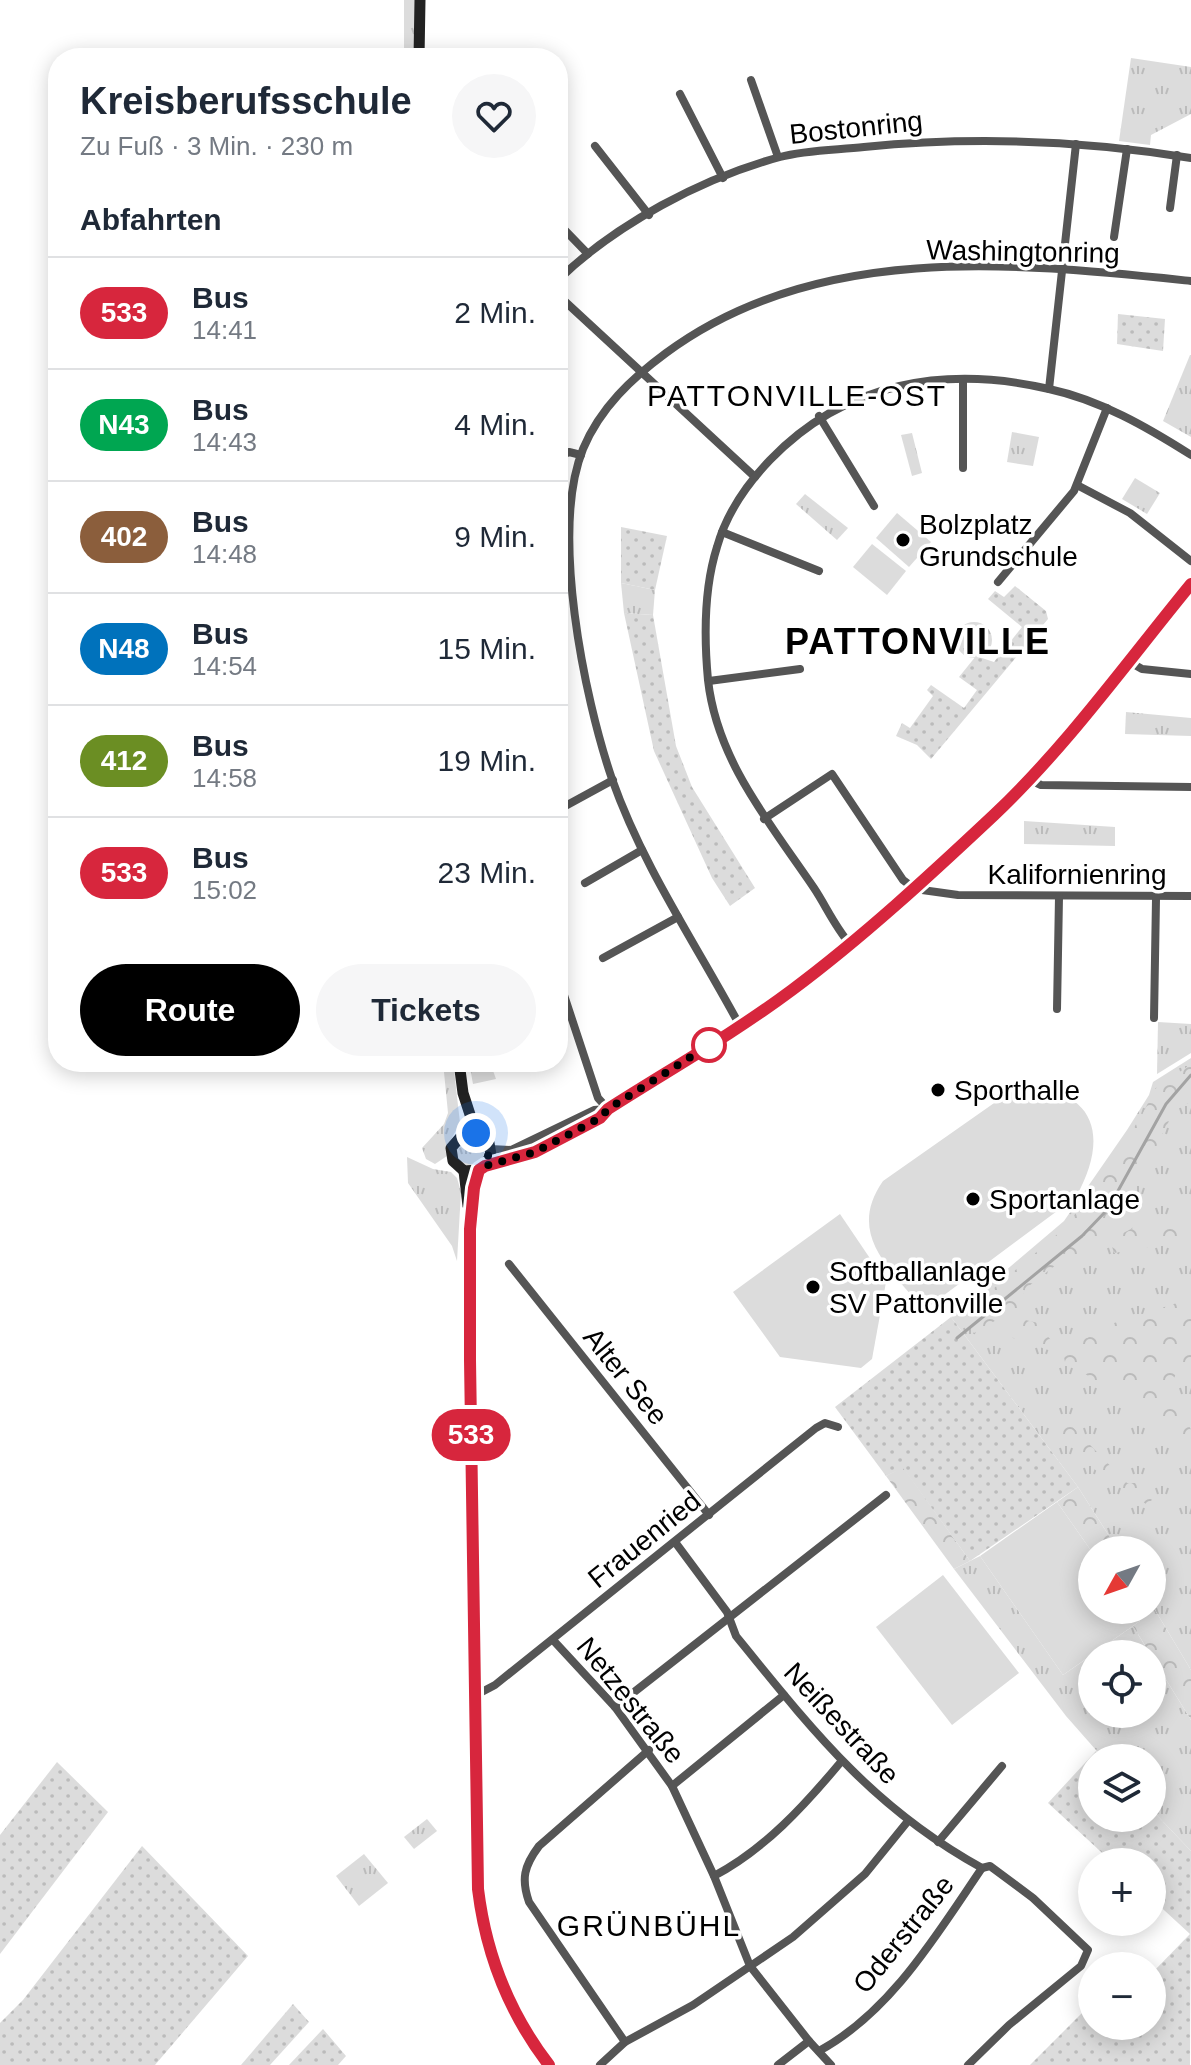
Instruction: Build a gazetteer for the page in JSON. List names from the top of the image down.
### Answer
{
  "streets": {
    "street": [
      "Bostonring",
      "Washingtonring",
      "Kalifornienring",
      "Alter See",
      "Frauenried",
      "Netzestraße",
      "Neißestraße",
      "Oderstraße"
    ]
  },
  "crossings": [
    ["Alter See", "Frauenried"],
    ["Frauenried", "Netzestraße"],
    ["Frauenried", "Neißestraße"],
    ["Neißestraße", "Oderstraße"]
  ],
  "districts": ["PATTONVILLE-OST", "PATTONVILLE", "GRÜNBÜHL"],
  "places": [
    "Bolzplatz Grundschule",
    "Sporthalle",
    "Sportanlage",
    "Softballanlage SV Pattonville"
  ],
  "lines": ["bus line 533"],
  "north": "bottom left",
  "page": {
    "on_map": "533",
    "heading": [
      ["Kreisberufsschule", "Zu Fuß · 3 Min. · 230 m"],
      "Abfahrten"
    ],
    "list": [
      {
        "mark": "533",
        "name": "Bus",
        "note": "14:41",
        "value": "2 Min."
      },
      {
        "mark": "N43",
        "name": "Bus",
        "note": "14:43",
        "value": "4 Min."
      },
      {
        "mark": "402",
        "name": "Bus",
        "note": "14:48",
        "value": "9 Min."
      },
      {
        "mark": "N48",
        "name": "Bus",
        "note": "14:54",
        "value": "15 Min."
      },
      {
        "mark": "412",
        "name": "Bus",
        "note": "14:58",
        "value": "19 Min."
      },
      {
        "mark": "533",
        "name": "Bus",
        "note": "15:02",
        "value": "23 Min."
      }
    ],
    "buttons": ["Route", "Tickets"],
    "map_buttons": ["+", "−"]
  }
}
